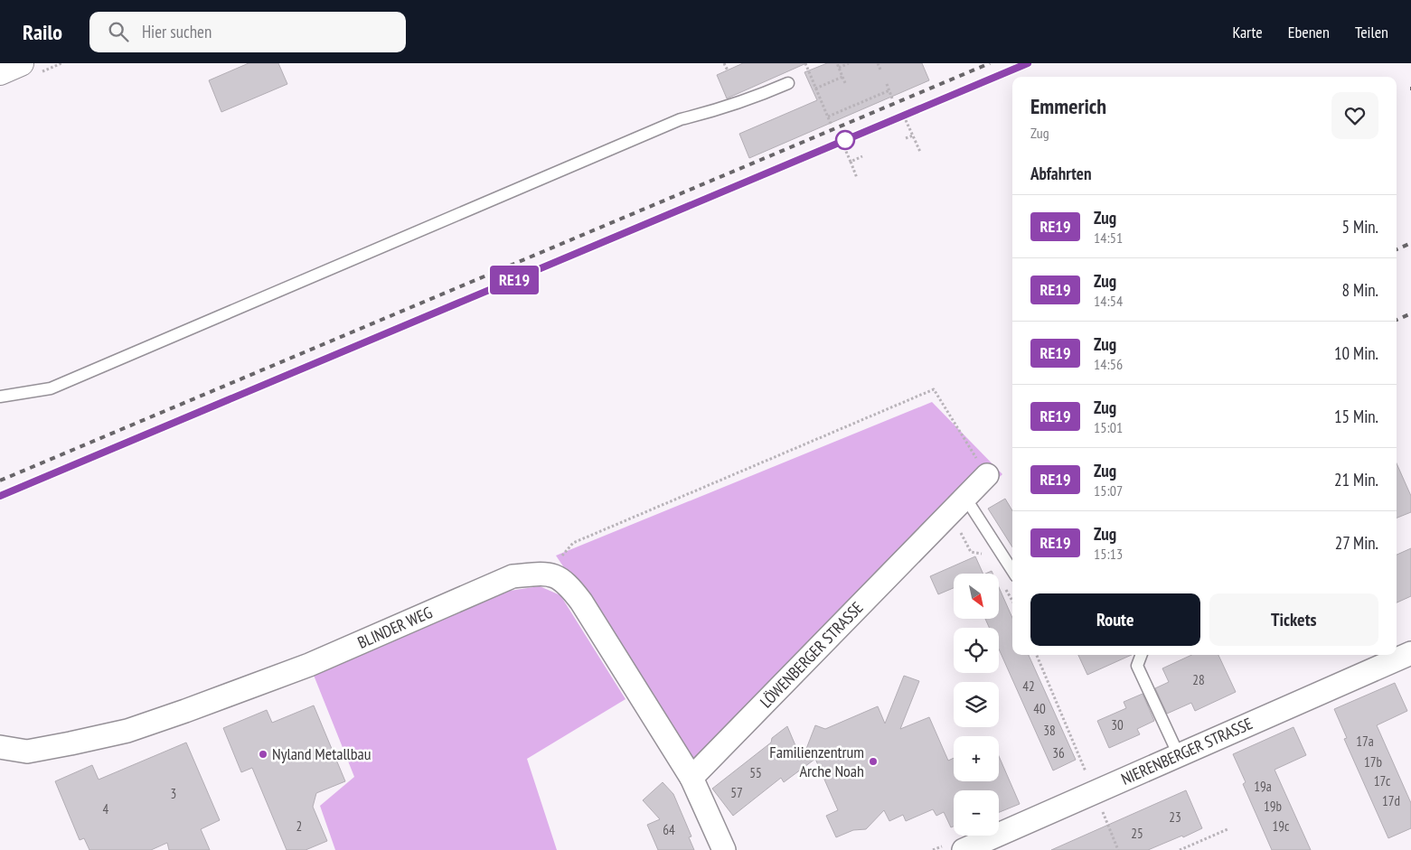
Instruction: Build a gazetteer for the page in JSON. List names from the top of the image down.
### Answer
{
  "streets": {
    "street": ["BLINDER WEG", "LÖWENBERGER STRASSE", "NIERENBERGER STRASSE"]
  },
  "places": ["Nyland Metallbau", "Familienzentrum Arche Noah"],
  "house_numbers": [
    "28",
    "42",
    "40",
    "30",
    "38",
    "17a",
    "36",
    "17b",
    "55",
    "17c",
    "19a",
    "57",
    "3",
    "17d",
    "19b",
    "4",
    "23",
    "2",
    "19c",
    "64",
    "25"
  ],
  "north": "bottom right",
  "page": {
    "header": "Railo",
    "search": "Hier suchen",
    "nav": ["Karte", "Ebenen", "Teilen"],
    "on_map": "RE19",
    "heading": [
      ["Emmerich", "Zug"],
      "Abfahrten"
    ],
    "list": [
      {
        "mark": "RE19",
        "name": "Zug",
        "note": "14:51",
        "value": "5 Min."
      },
      {
        "mark": "RE19",
        "name": "Zug",
        "note": "14:54",
        "value": "8 Min."
      },
      {
        "mark": "RE19",
        "name": "Zug",
        "note": "14:56",
        "value": "10 Min."
      },
      {
        "mark": "RE19",
        "name": "Zug",
        "note": "15:01",
        "value": "15 Min."
      },
      {
        "mark": "RE19",
        "name": "Zug",
        "note": "15:07",
        "value": "21 Min."
      },
      {
        "mark": "RE19",
        "name": "Zug",
        "note": "15:13",
        "value": "27 Min."
      }
    ],
    "map_buttons": ["+", "−"],
    "buttons": ["Route", "Tickets"]
  }
}
